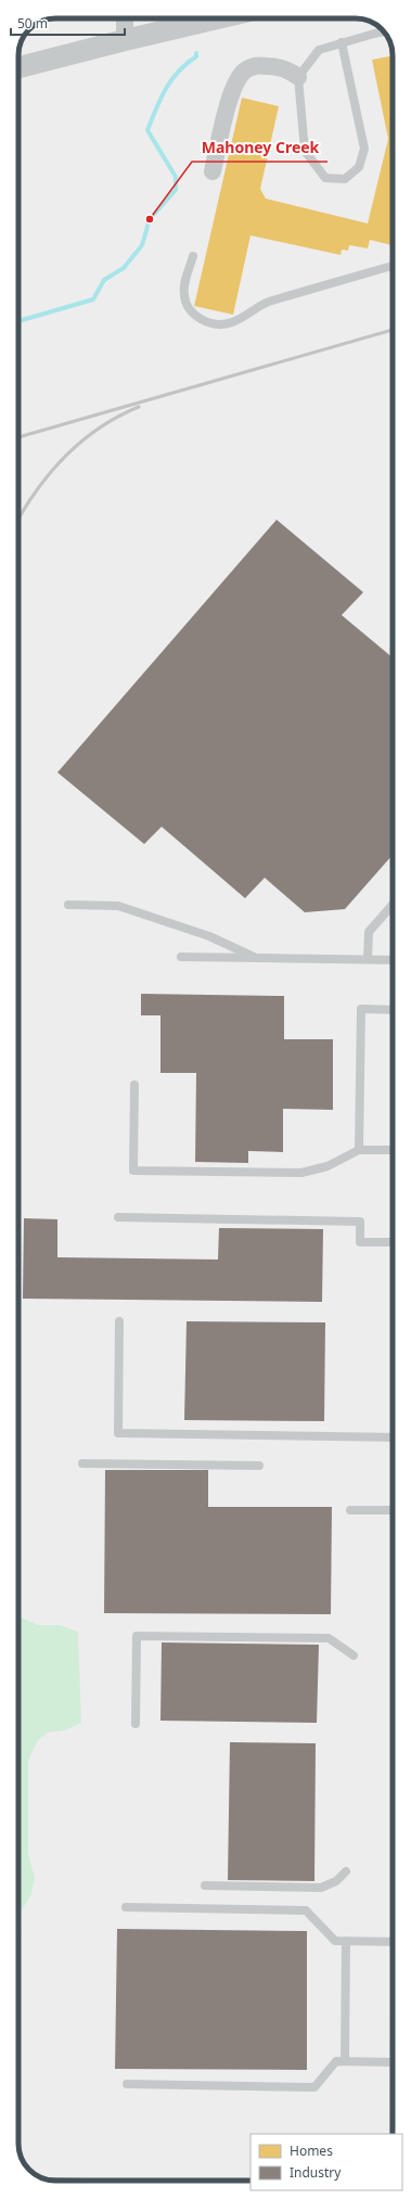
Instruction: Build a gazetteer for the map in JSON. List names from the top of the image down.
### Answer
{
  "places": ["Mahoney Creek"],
  "legend": ["Homes", "Industry"],
  "scale_bar": "50 m"
}
